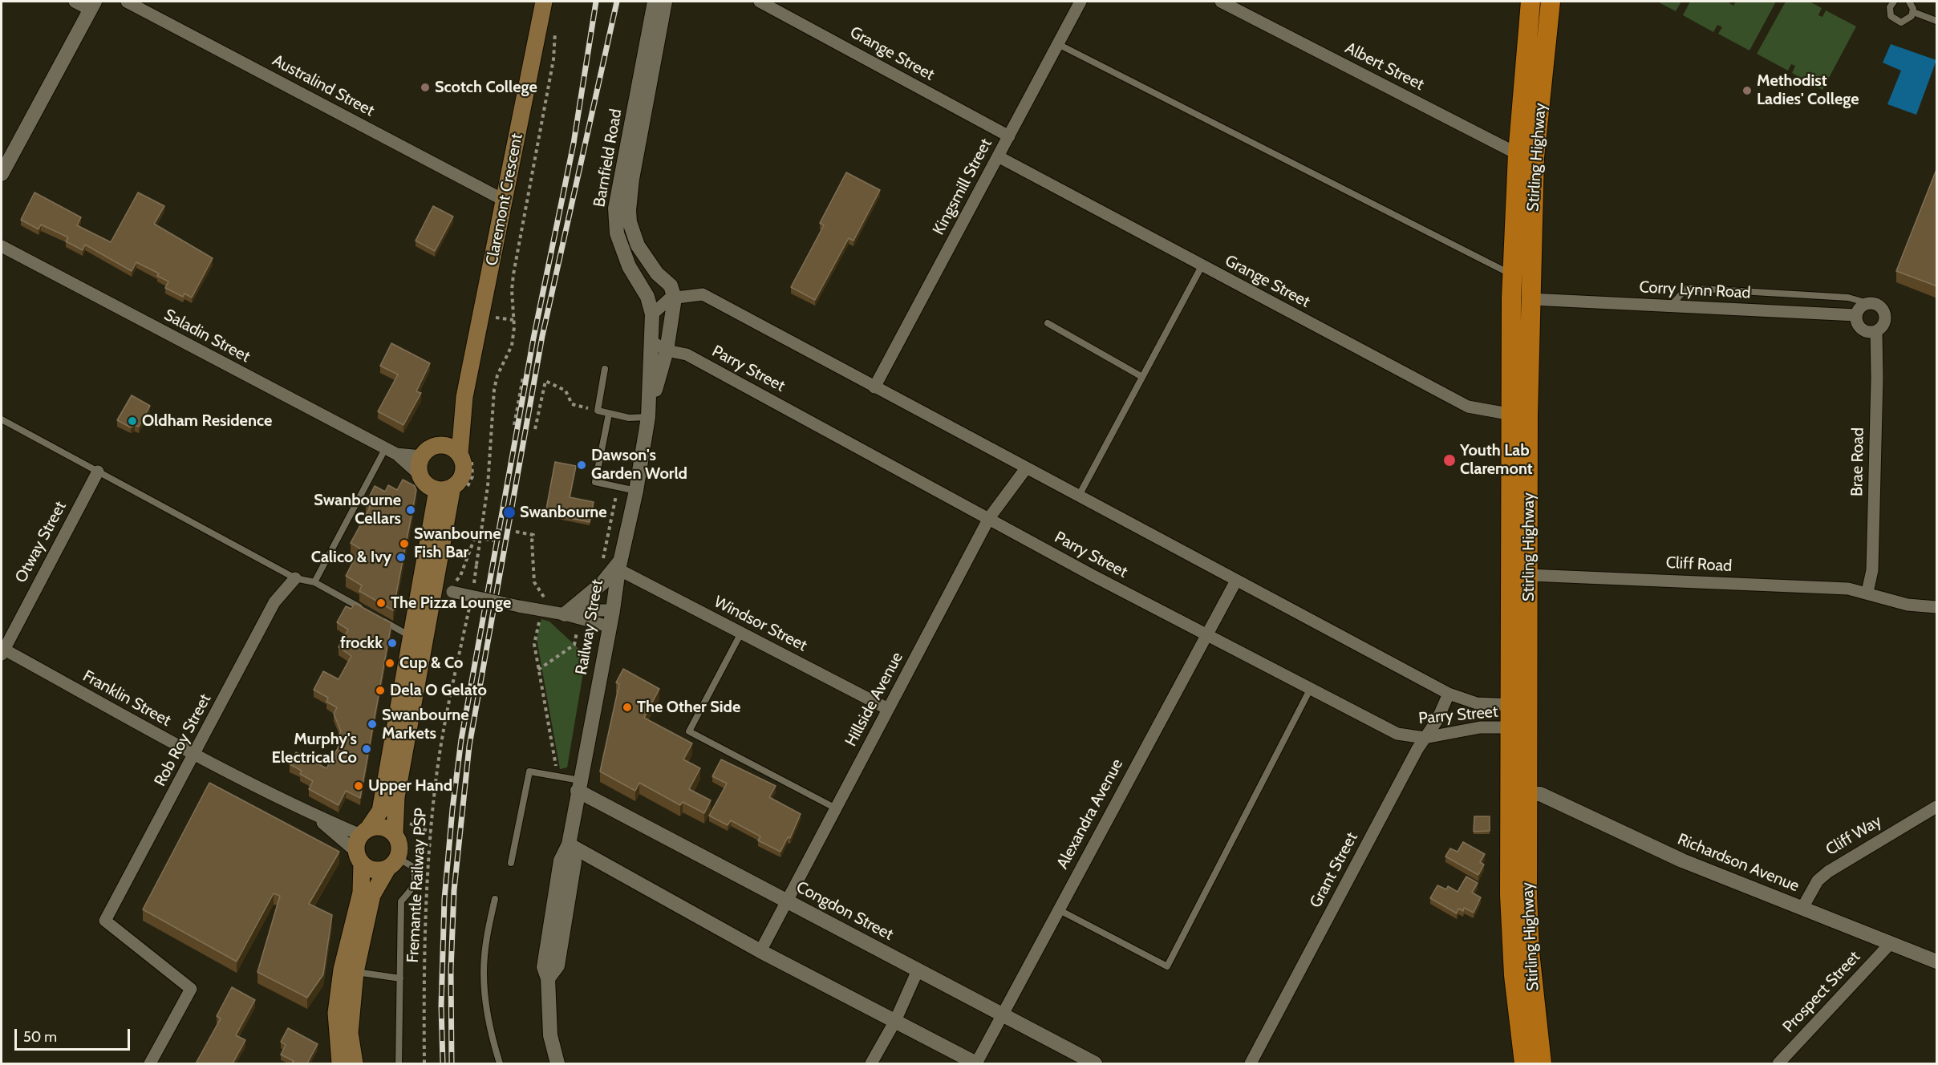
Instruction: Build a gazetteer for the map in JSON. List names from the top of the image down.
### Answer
{
  "streets": {
    "highway": ["Stirling Highway"],
    "main road": ["Claremont Crescent"],
    "street": [
      "Grange Street",
      "Albert Street",
      "Australind Street",
      "Barnfield Road",
      "Kingsmill Street",
      "Corry Lynn Road",
      "Saladin Street",
      "Parry Street",
      "Brae Road",
      "Otway Street",
      "Cliff Road",
      "Windsor Street",
      "Railway Street",
      "Franklin Street",
      "Hillside Avenue",
      "Rob Roy Street",
      "Alexandra Avenue",
      "Cliff Way",
      "Richardson Avenue",
      "Grant Street",
      "Congdon Street",
      "Prospect Street"
    ],
    "path": ["Fremantle Railway PSP"]
  },
  "crossings": [
    ["Grange Street", "Stirling Highway"],
    ["Grange Street", "Kingsmill Street"],
    ["Albert Street", "Stirling Highway"],
    ["Australind Street", "Claremont Crescent"],
    ["Stirling Highway", "Corry Lynn Road"],
    ["Stirling Highway", "Parry Street"],
    ["Stirling Highway", "Cliff Road"],
    ["Stirling Highway", "Richardson Avenue"],
    ["Barnfield Road", "Parry Street"],
    ["Barnfield Road", "Railway Street"],
    ["Kingsmill Street", "Parry Street"],
    ["Claremont Crescent", "Saladin Street"],
    ["Claremont Crescent", "Franklin Street"],
    ["Corry Lynn Road", "Brae Road"],
    ["Parry Street", "Railway Street"],
    ["Parry Street", "Hillside Avenue"],
    ["Parry Street", "Alexandra Avenue"],
    ["Parry Street", "Grant Street"],
    ["Brae Road", "Cliff Road"],
    ["Otway Street", "Franklin Street"],
    ["Windsor Street", "Railway Street"],
    ["Windsor Street", "Hillside Avenue"],
    ["Railway Street", "Congdon Street"],
    ["Franklin Street", "Rob Roy Street"],
    ["Hillside Avenue", "Congdon Street"],
    ["Alexandra Avenue", "Congdon Street"],
    ["Cliff Way", "Richardson Avenue"],
    ["Richardson Avenue", "Prospect Street"]
  ],
  "places": [
    "Scotch College",
    "Methodist Ladies' College",
    "Oldham Residence",
    "Youth Lab Claremont",
    "Dawson's Garden World",
    "Swanbourne Cellars",
    "Swanbourne",
    "Swanbourne Fish Bar",
    "Calico & Ivy",
    "The Pizza Lounge",
    "frockk",
    "Cup & Co",
    "Dela O Gelato",
    "The Other Side",
    "Swanbourne Markets",
    "Murphy's Electrical Co",
    "Upper Hand"
  ],
  "scale_bar": "50 m"
}
